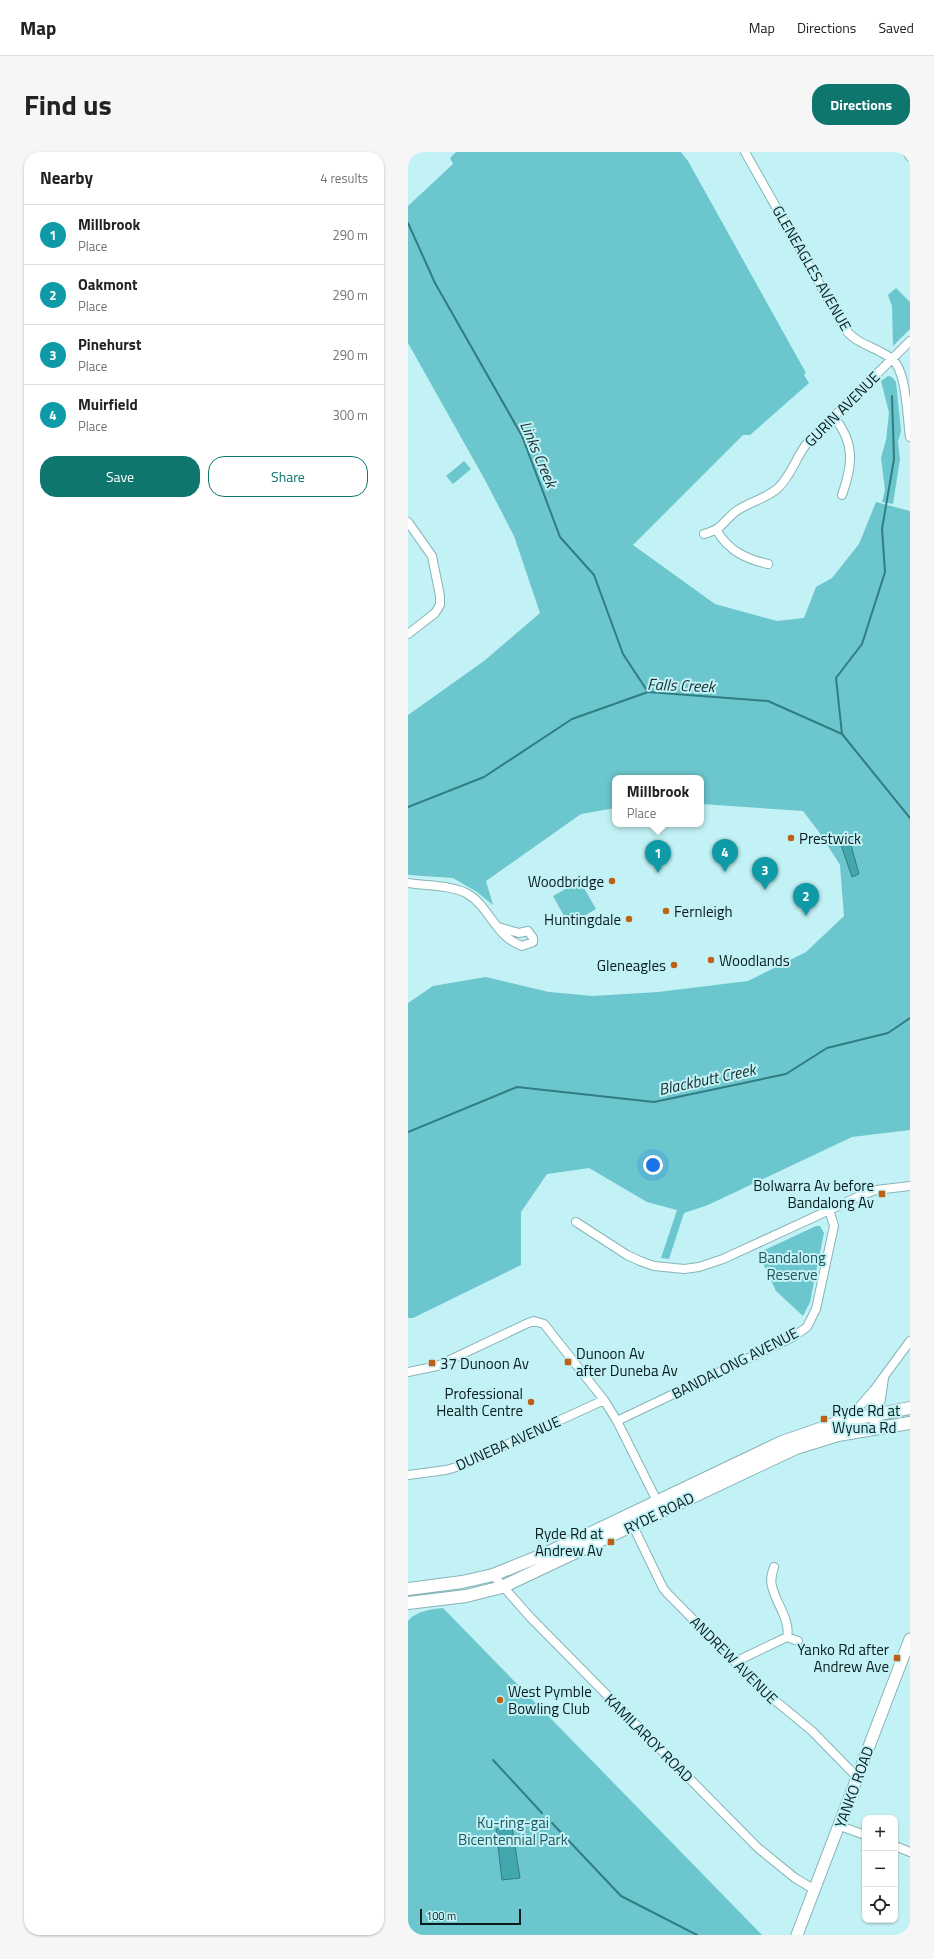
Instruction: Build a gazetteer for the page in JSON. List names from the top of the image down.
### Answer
{
  "streets": {
    "highway": ["RYDE ROAD"],
    "main road": ["YANKO ROAD"],
    "street": [
      "GLENEAGLES AVENUE",
      "GURIN AVENUE",
      "BANDALONG AVENUE",
      "DUNEBA AVENUE",
      "ANDREW AVENUE",
      "KAMILAROY ROAD"
    ]
  },
  "crossings": [
    ["GLENEAGLES AVENUE", "GURIN AVENUE"],
    ["RYDE ROAD", "ANDREW AVENUE"],
    ["RYDE ROAD", "KAMILAROY ROAD"],
    ["ANDREW AVENUE", "YANKO ROAD"],
    ["KAMILAROY ROAD", "YANKO ROAD"]
  ],
  "water": ["Links Creek", "Falls Creek", "Blackbutt Creek"],
  "parks": ["Bandalong Reserve", "Ku-ring-gai Bicentennial Park"],
  "places": {
    "other": [
      "Prestwick",
      "Woodbridge",
      "Fernleigh",
      "Huntingdale",
      "Woodlands",
      "Gleneagles",
      "Professional Health Centre",
      "West Pymble Bowling Club"
    ],
    "transit": [
      "Bolwarra Av before Bandalong Av",
      "Dunoon Av after Duneba Av",
      "37 Dunoon Av",
      "Ryde Rd at Wyuna Rd",
      "Ryde Rd at Andrew Av",
      "Yanko Rd after Andrew Ave"
    ]
  },
  "scale_bar": "100 m",
  "page": {
    "header": "Map",
    "nav": ["Map", "Directions", "Saved"],
    "title": "Find us",
    "buttons": [
      "Directions",
      ["Save", "Share"]
    ],
    "heading": ["Nearby", "4 results"],
    "list": [
      {
        "mark": "1",
        "name": "Millbrook",
        "note": "Place",
        "value": "290 m"
      },
      {
        "mark": "2",
        "name": "Oakmont",
        "note": "Place",
        "value": "290 m"
      },
      {
        "mark": "3",
        "name": "Pinehurst",
        "note": "Place",
        "value": "290 m"
      },
      {
        "mark": "4",
        "name": "Muirfield",
        "note": "Place",
        "value": "300 m"
      }
    ],
    "popup": ["Millbrook", "Place"],
    "pins": [
      "4",
      "1",
      "3",
      "2"
    ],
    "map_buttons": ["+", "−"],
    "scale": "100 m"
  }
}
